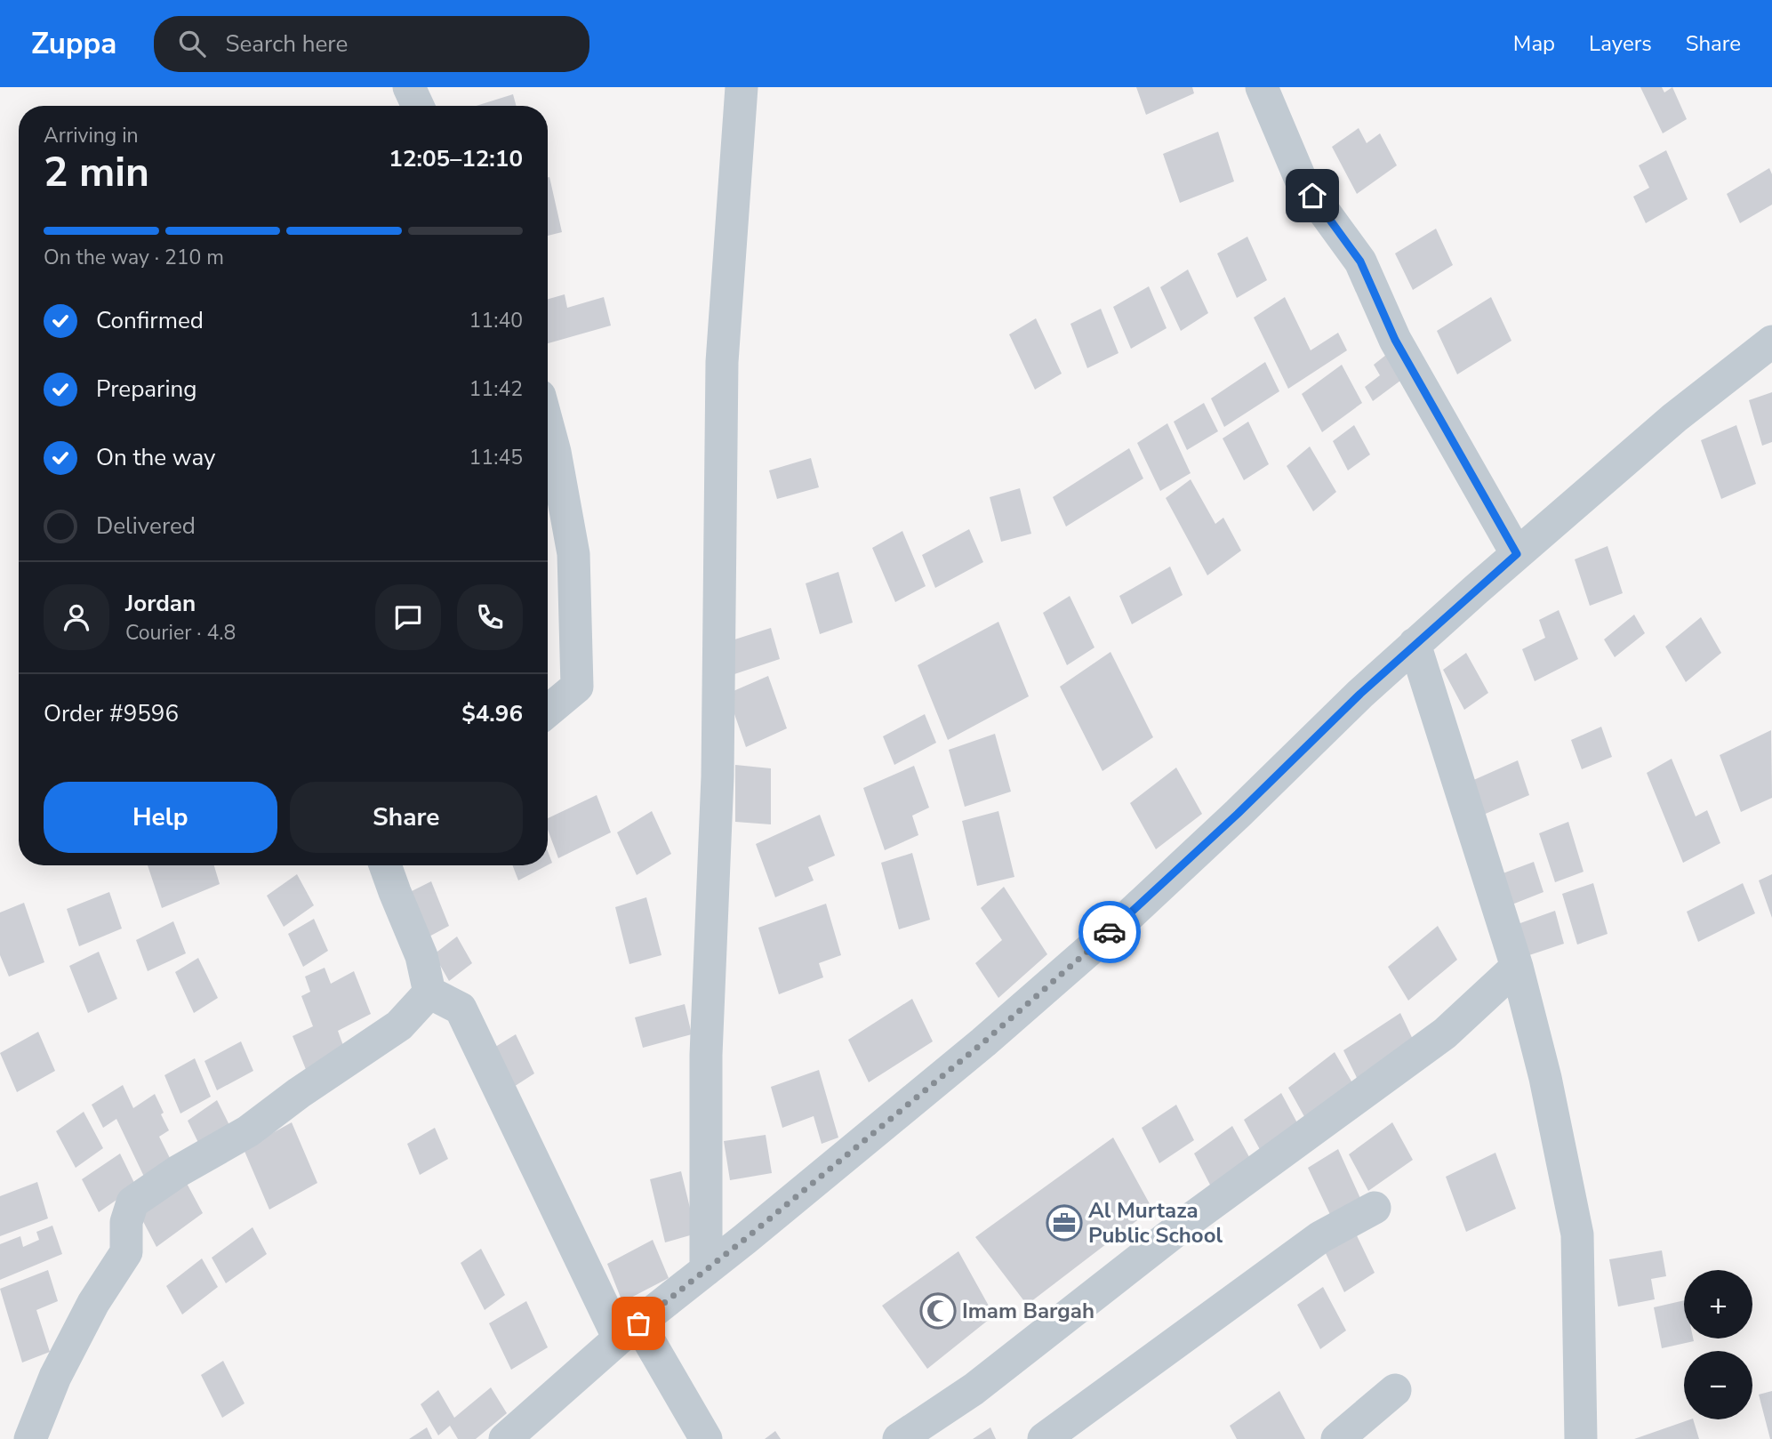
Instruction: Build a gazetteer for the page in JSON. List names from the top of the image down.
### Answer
{
  "places": {
    "office": ["Al Murtaza Public School"],
    "mosque": ["Imam Bargah"]
  },
  "page": {
    "header": "Zuppa",
    "search": "Search here",
    "nav": ["Map", "Layers", "Share"],
    "heading": ["2 min", "Arriving in", "12:05–12:10"],
    "panel": [
      "Jordan",
      "Courier · 4.8",
      "Order #9596",
      "$4.96"
    ],
    "bar": "On the way · 210 m",
    "list": [
      ["Confirmed", "11:40"],
      ["Preparing", "11:42"],
      ["On the way", "11:45"],
      "Delivered"
    ],
    "buttons": ["Help", "Share"],
    "map_buttons": ["+", "−"]
  }
}
